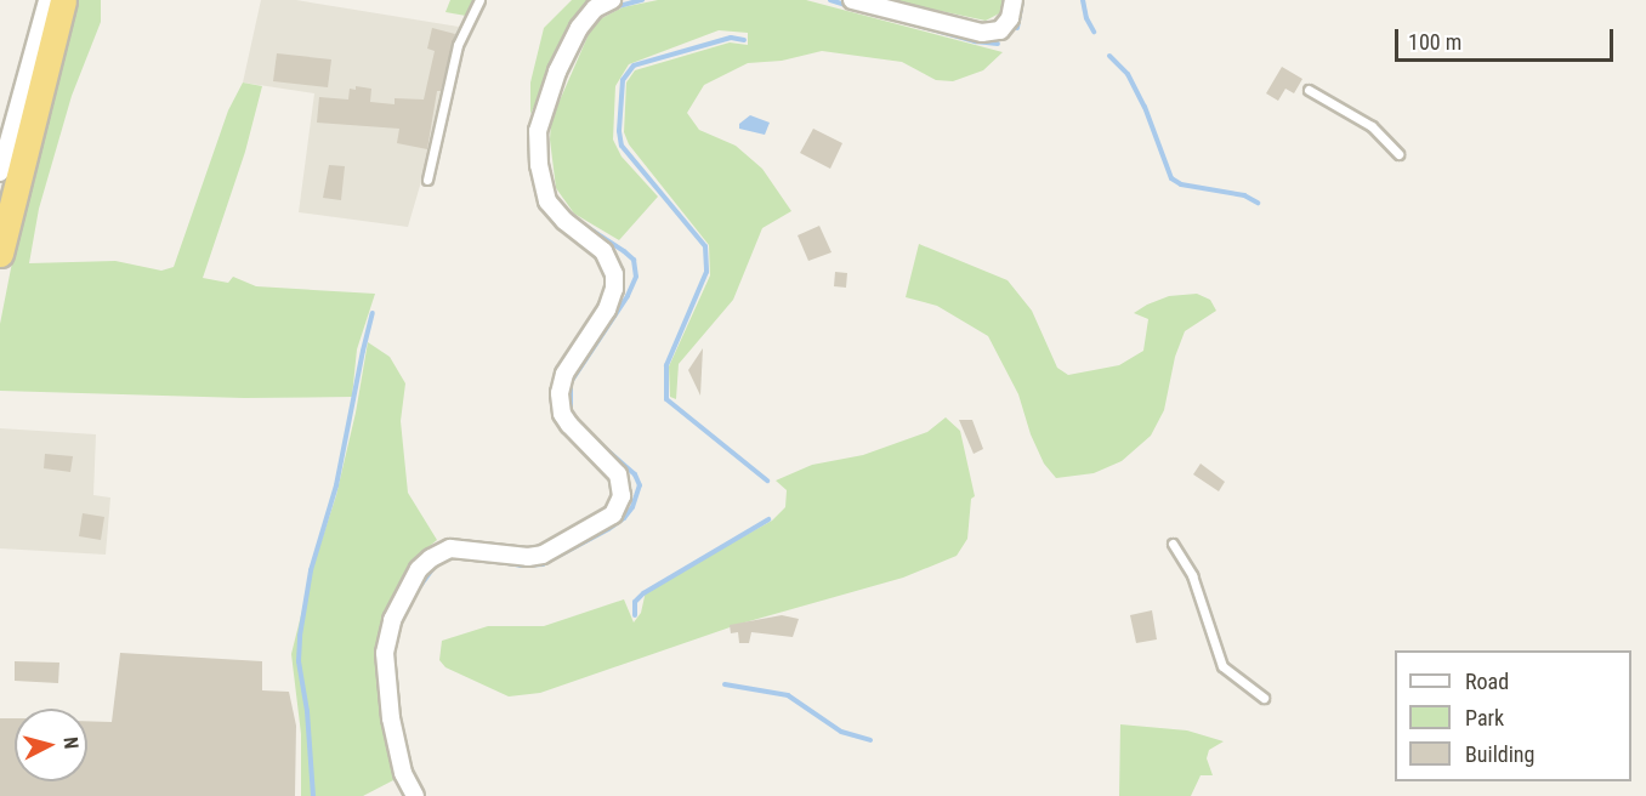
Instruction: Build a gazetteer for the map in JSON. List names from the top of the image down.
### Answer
{
  "legend": ["Road", "Park", "Building"],
  "scale_bar": "100 m",
  "north": "right"
}
